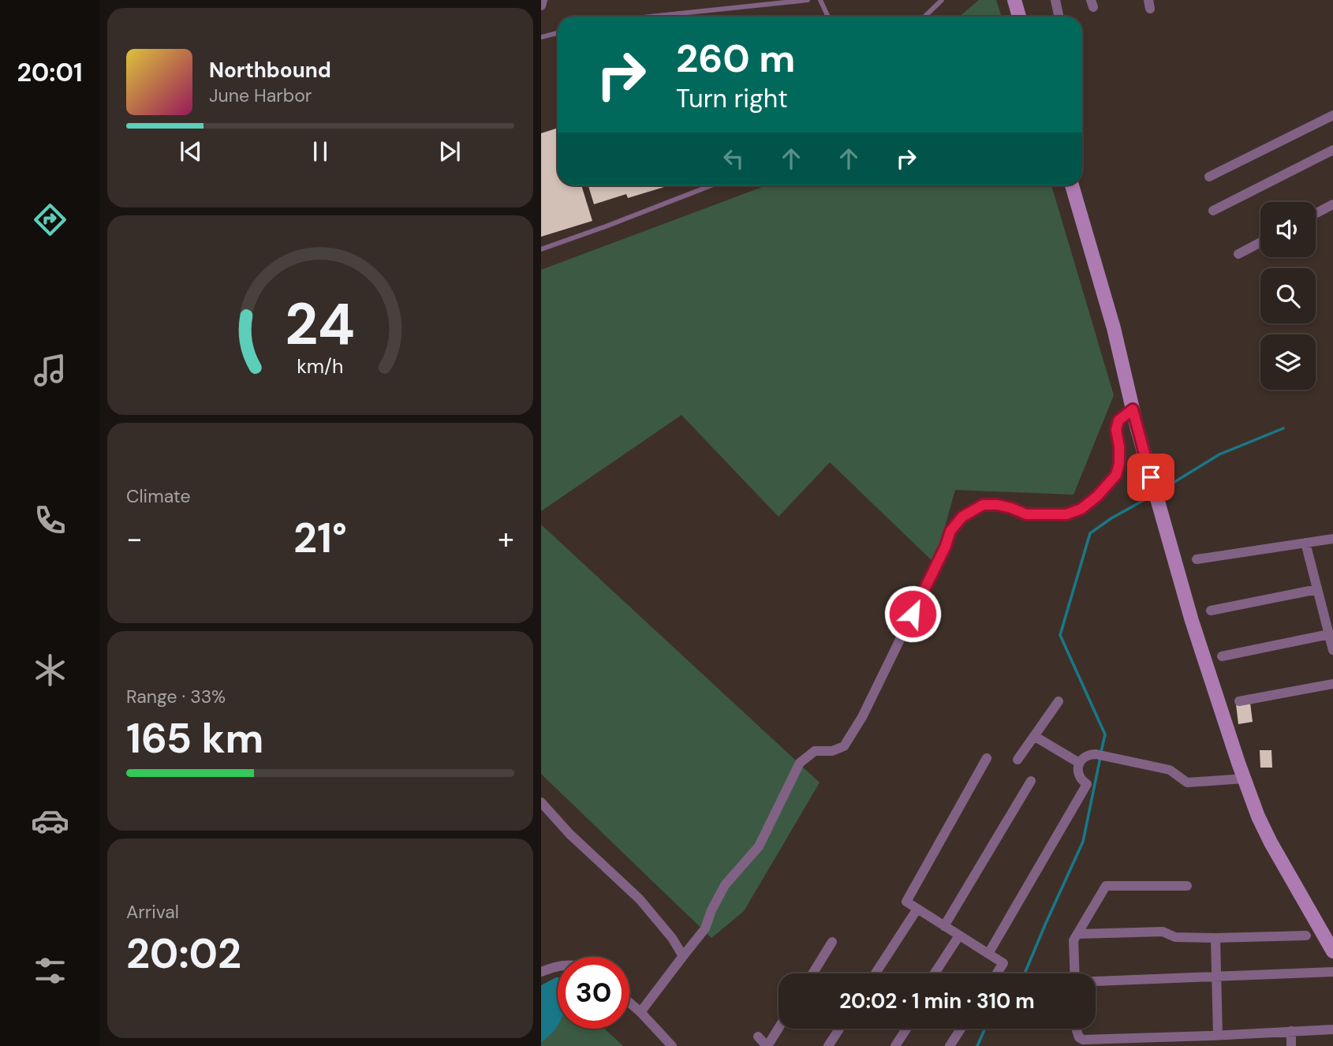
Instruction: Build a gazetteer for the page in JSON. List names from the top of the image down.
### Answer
{
  "page": {
    "tabs": "20:01",
    "turn": ["260 m", "Turn right"],
    "song": ["Northbound", "June Harbor"],
    "tile": [
      "Climate",
      ["Range · 33%", "165 km"],
      ["Arrival", "20:02"]
    ],
    "heat": ["−", "21°", "+"],
    "limit": "30",
    "trip": "20:02 · 1 min · 310 m",
    "gauge": ["24", "km/h"]
  }
}
